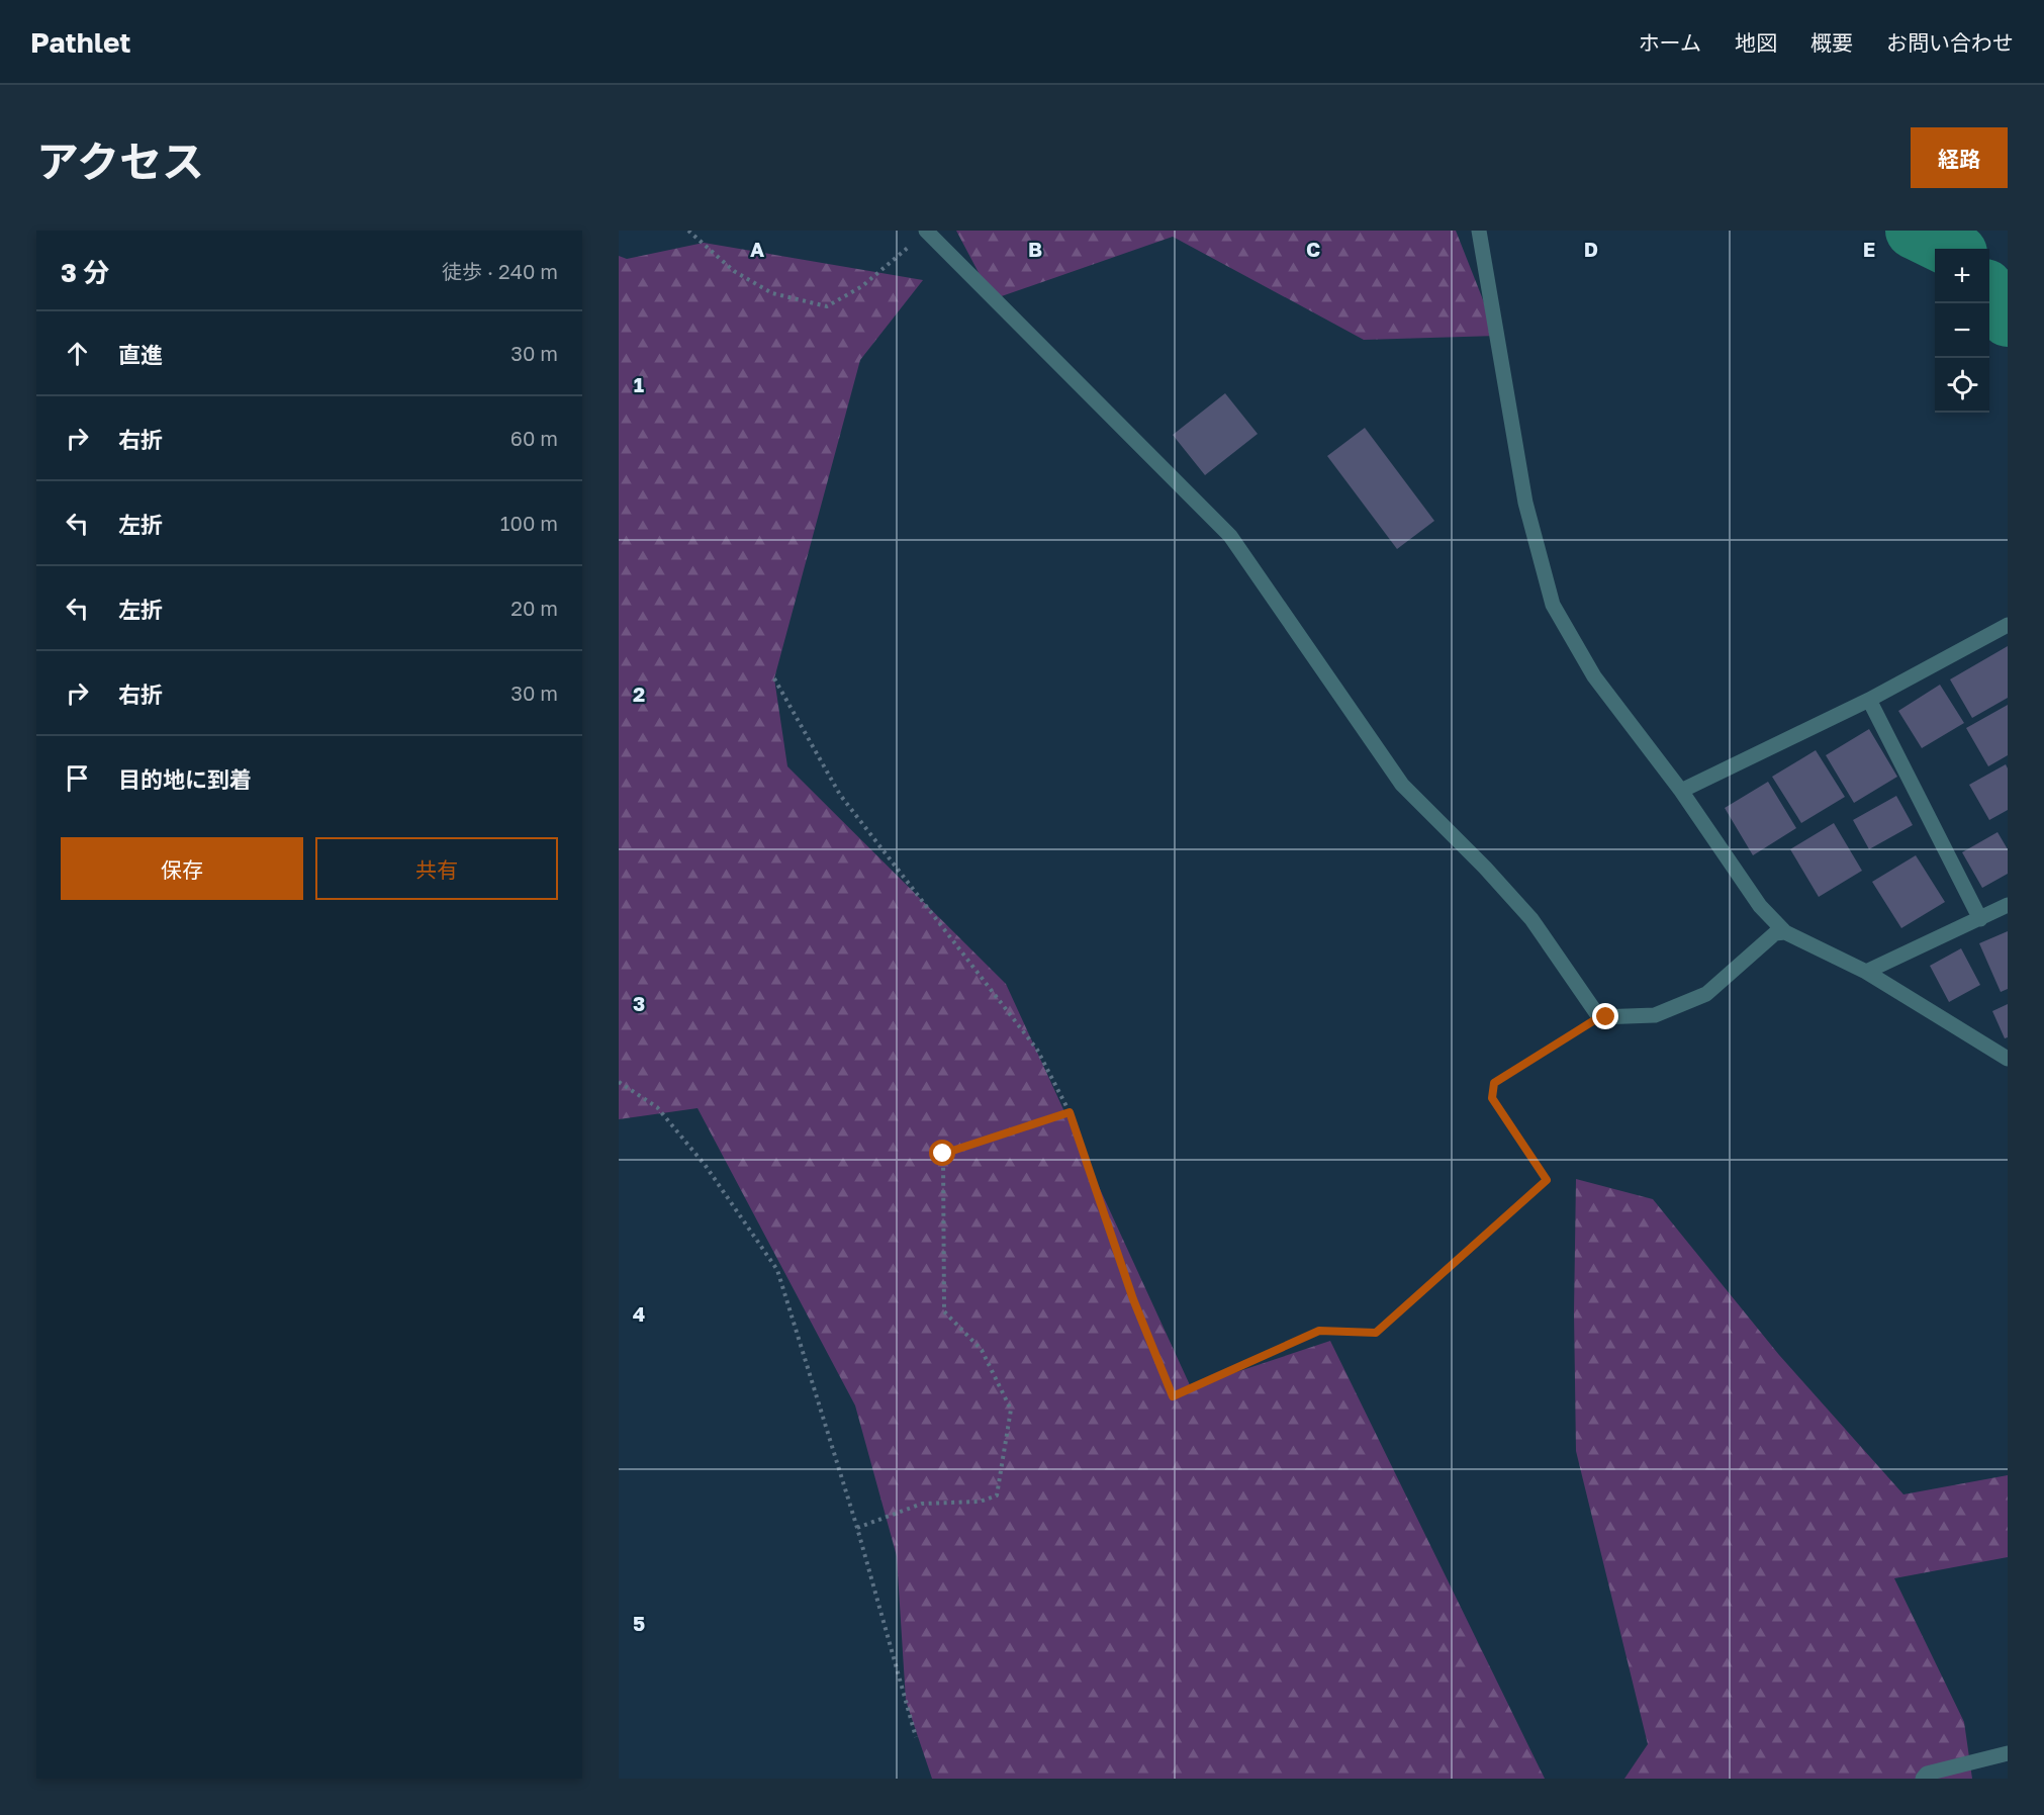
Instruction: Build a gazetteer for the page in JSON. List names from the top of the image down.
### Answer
{
  "page": {
    "header": "Pathlet",
    "nav": [
      "ホーム",
      "地図",
      "概要",
      "お問い合わせ"
    ],
    "title": "アクセス",
    "buttons": [
      "経路",
      ["保存", "共有"]
    ],
    "heading": ["3 分", "徒歩 · 240 m"],
    "map_buttons": ["+", "−"],
    "list": [
      ["直進", "30 m"],
      ["右折", "60 m"],
      ["左折", "100 m"],
      ["左折", "20 m"],
      ["右折", "30 m"],
      "目的地に到着"
    ]
  },
  "grid": {
    "columns": [
      "A",
      "B",
      "C",
      "D",
      "E"
    ],
    "rows": [
      "1",
      "2",
      "3",
      "4",
      "5"
    ]
  }
}
